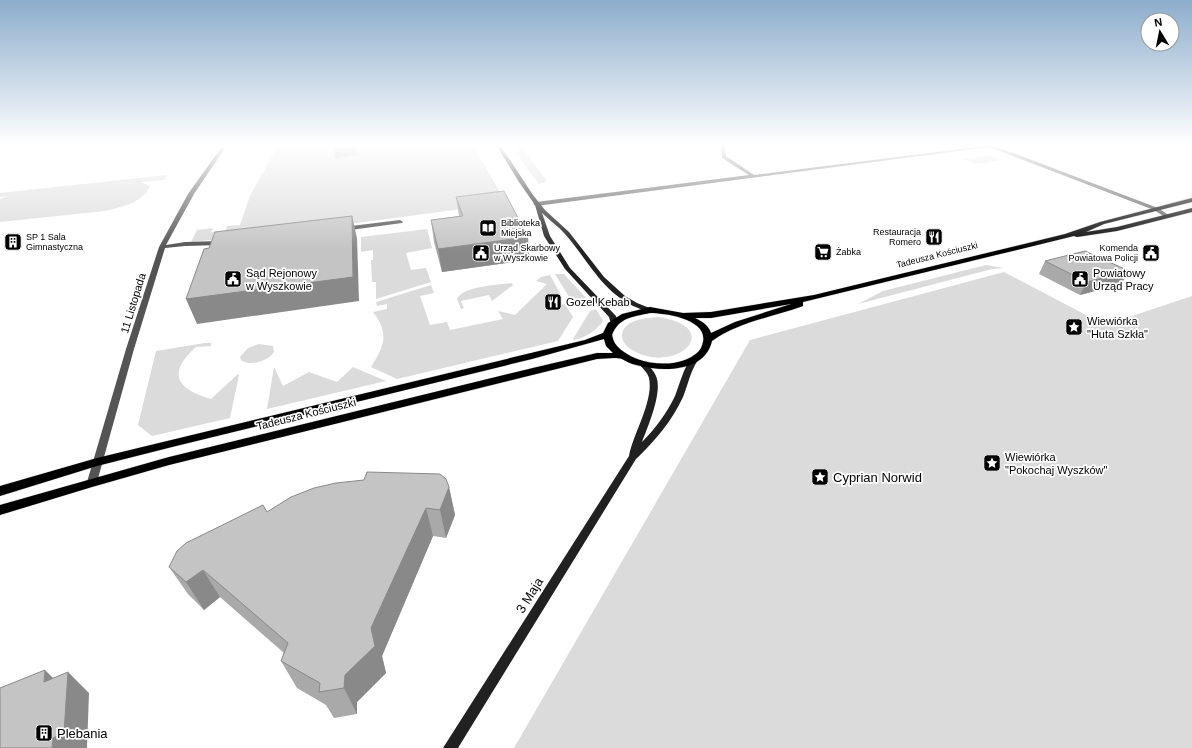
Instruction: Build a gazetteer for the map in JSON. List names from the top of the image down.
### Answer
{
  "streets": {
    "main road": ["Tadeusza Kościuszki"],
    "street": ["11 Listopada", "3 Maja"]
  },
  "crossings": [
    ["Tadeusza Kościuszki", "11 Listopada"],
    ["Tadeusza Kościuszki", "3 Maja"]
  ],
  "places": {
    "library": ["Biblioteka Miejska"],
    "restaurant": ["Restauracja Romero", "Gozel Kebab"],
    "building": ["SP 1 Sala Gimnastyczna", "Plebania"],
    "supermarket": ["Żabka"],
    "public building": [
      "Urząd Skarbowy w Wyszkowie",
      "Komenda Powiatowa Policji",
      "Sąd Rejonowy w Wyszkowie",
      "Powiatowy Urząd Pracy"
    ],
    "place": ["Wiewiórka \"Huta Szkła\"", "Wiewiórka \"Pokochaj Wyszków\"", "Cyprian Norwid"]
  },
  "north": "top"
}
